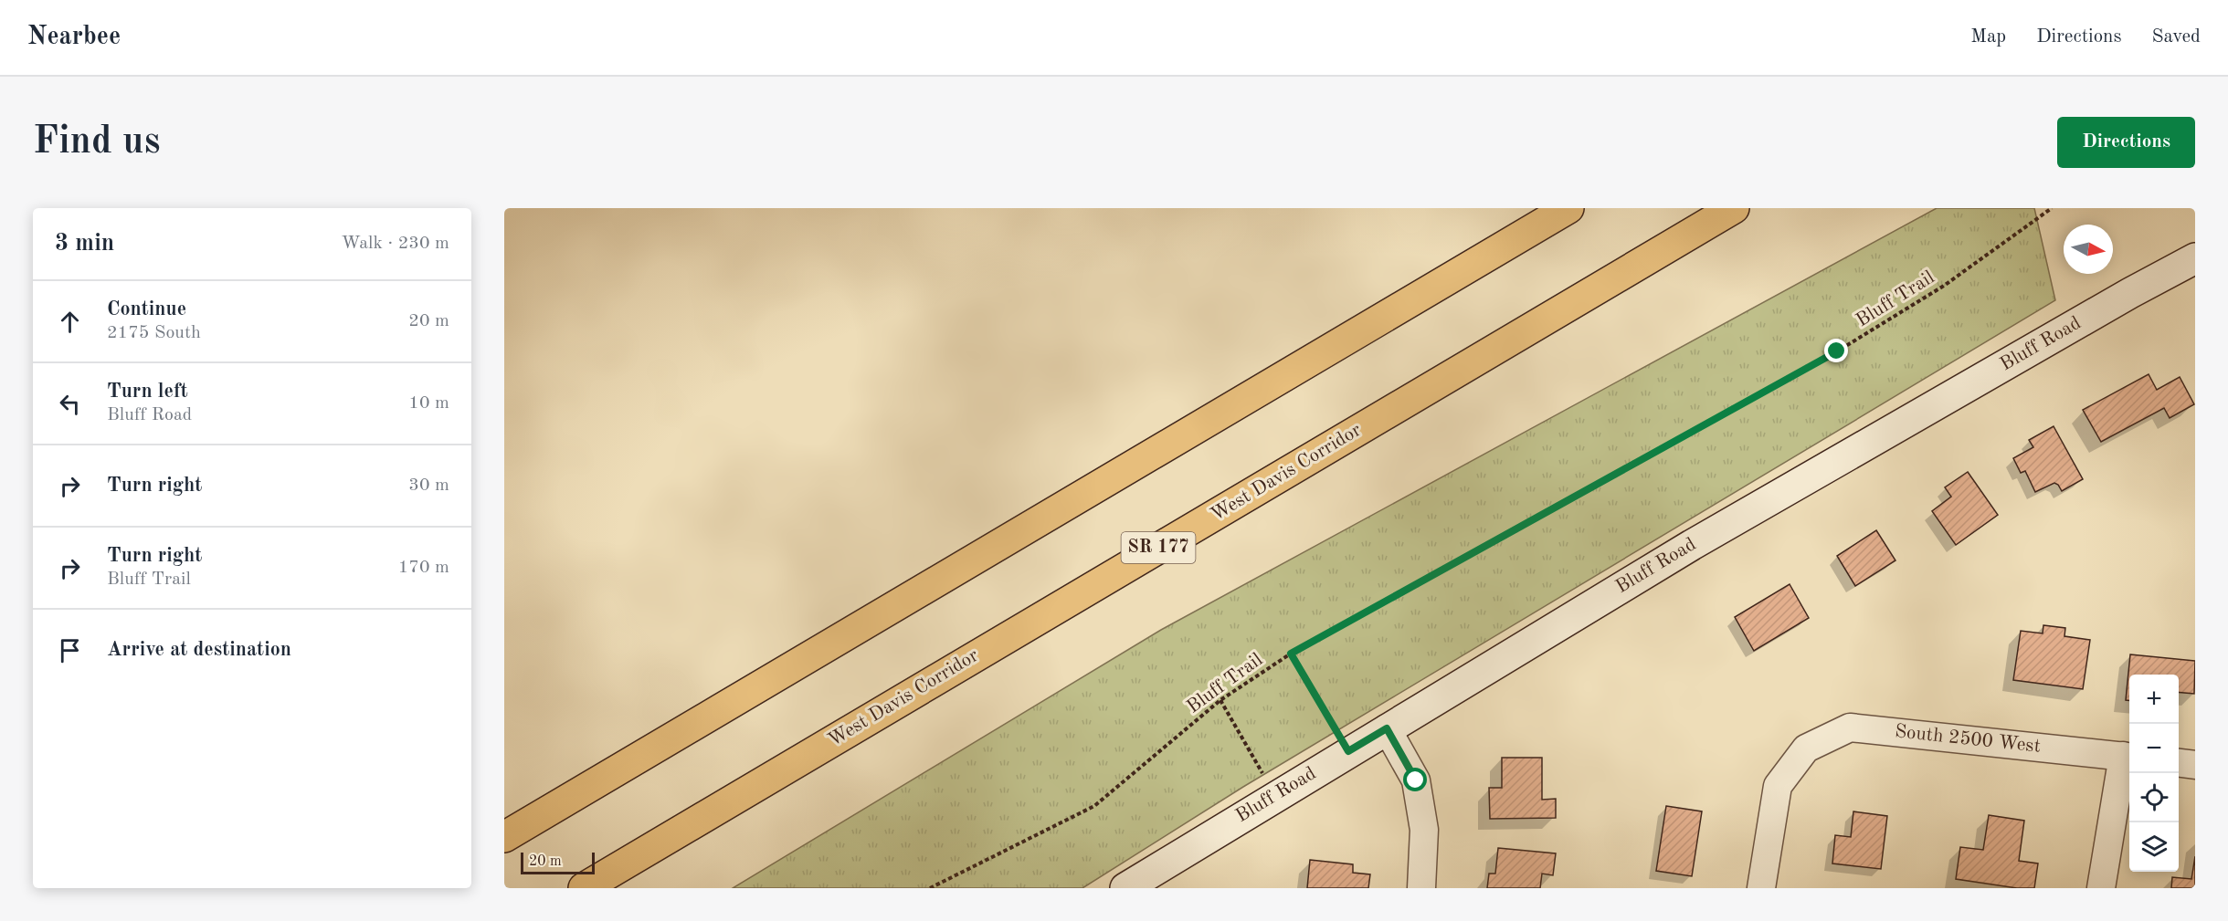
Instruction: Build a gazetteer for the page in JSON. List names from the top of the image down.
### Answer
{
  "streets": {
    "highway": ["West Davis Corridor", "SR 177"],
    "street": ["Bluff Road", "South 2500 West"],
    "path": ["Bluff Trail"]
  },
  "scale_bar": "20 m",
  "north": "right",
  "page": {
    "header": "Nearbee",
    "nav": ["Map", "Directions", "Saved"],
    "buttons": "Directions",
    "title": "Find us",
    "heading": ["3 min", "Walk · 230 m"],
    "list": [
      ["Continue", "2175 South", "20 m"],
      ["Turn left", "Bluff Road", "10 m"],
      ["Turn right", "30 m"],
      ["Turn right", "Bluff Trail", "170 m"],
      "Arrive at destination"
    ],
    "map_buttons": ["+", "−"],
    "scale": "20 m"
  }
}
